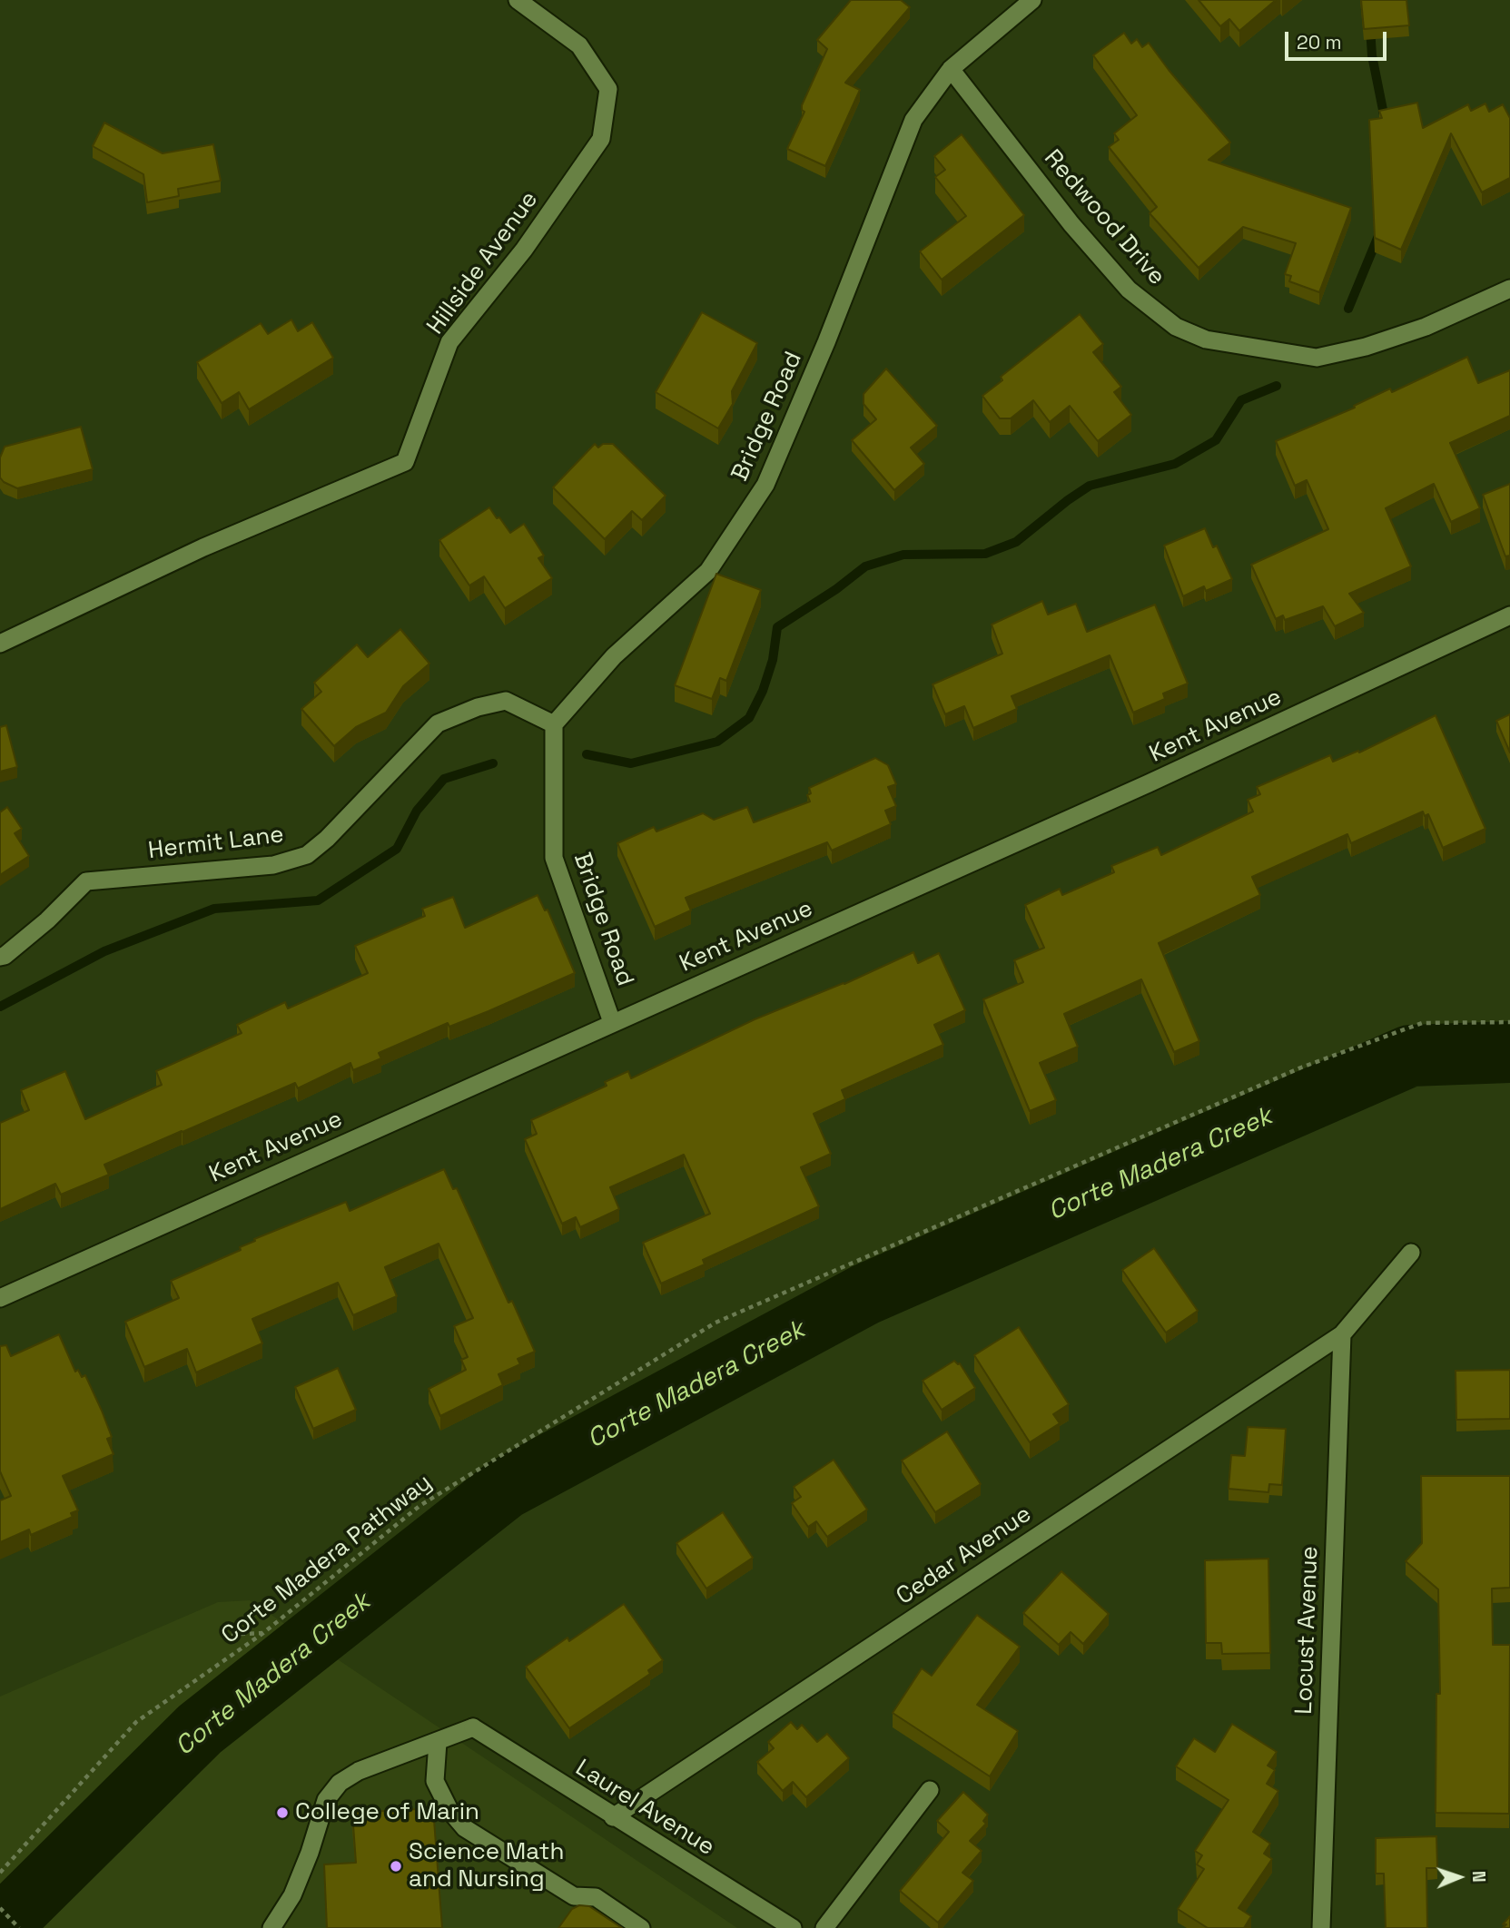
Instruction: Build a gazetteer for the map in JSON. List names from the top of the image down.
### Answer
{
  "streets": {
    "street": [
      "Redwood Drive",
      "Hillside Avenue",
      "Bridge Road",
      "Kent Avenue",
      "Hermit Lane",
      "Cedar Avenue",
      "Locust Avenue",
      "Laurel Avenue"
    ],
    "path": ["Corte Madera Pathway"]
  },
  "crossings": [
    ["Redwood Drive", "Bridge Road"],
    ["Bridge Road", "Kent Avenue"],
    ["Bridge Road", "Hermit Lane"],
    ["Cedar Avenue", "Locust Avenue"],
    ["Cedar Avenue", "Laurel Avenue"]
  ],
  "water": ["Corte Madera Creek"],
  "places": ["College of Marin", "Science Math and Nursing"],
  "scale_bar": "20 m",
  "north": "right"
}
